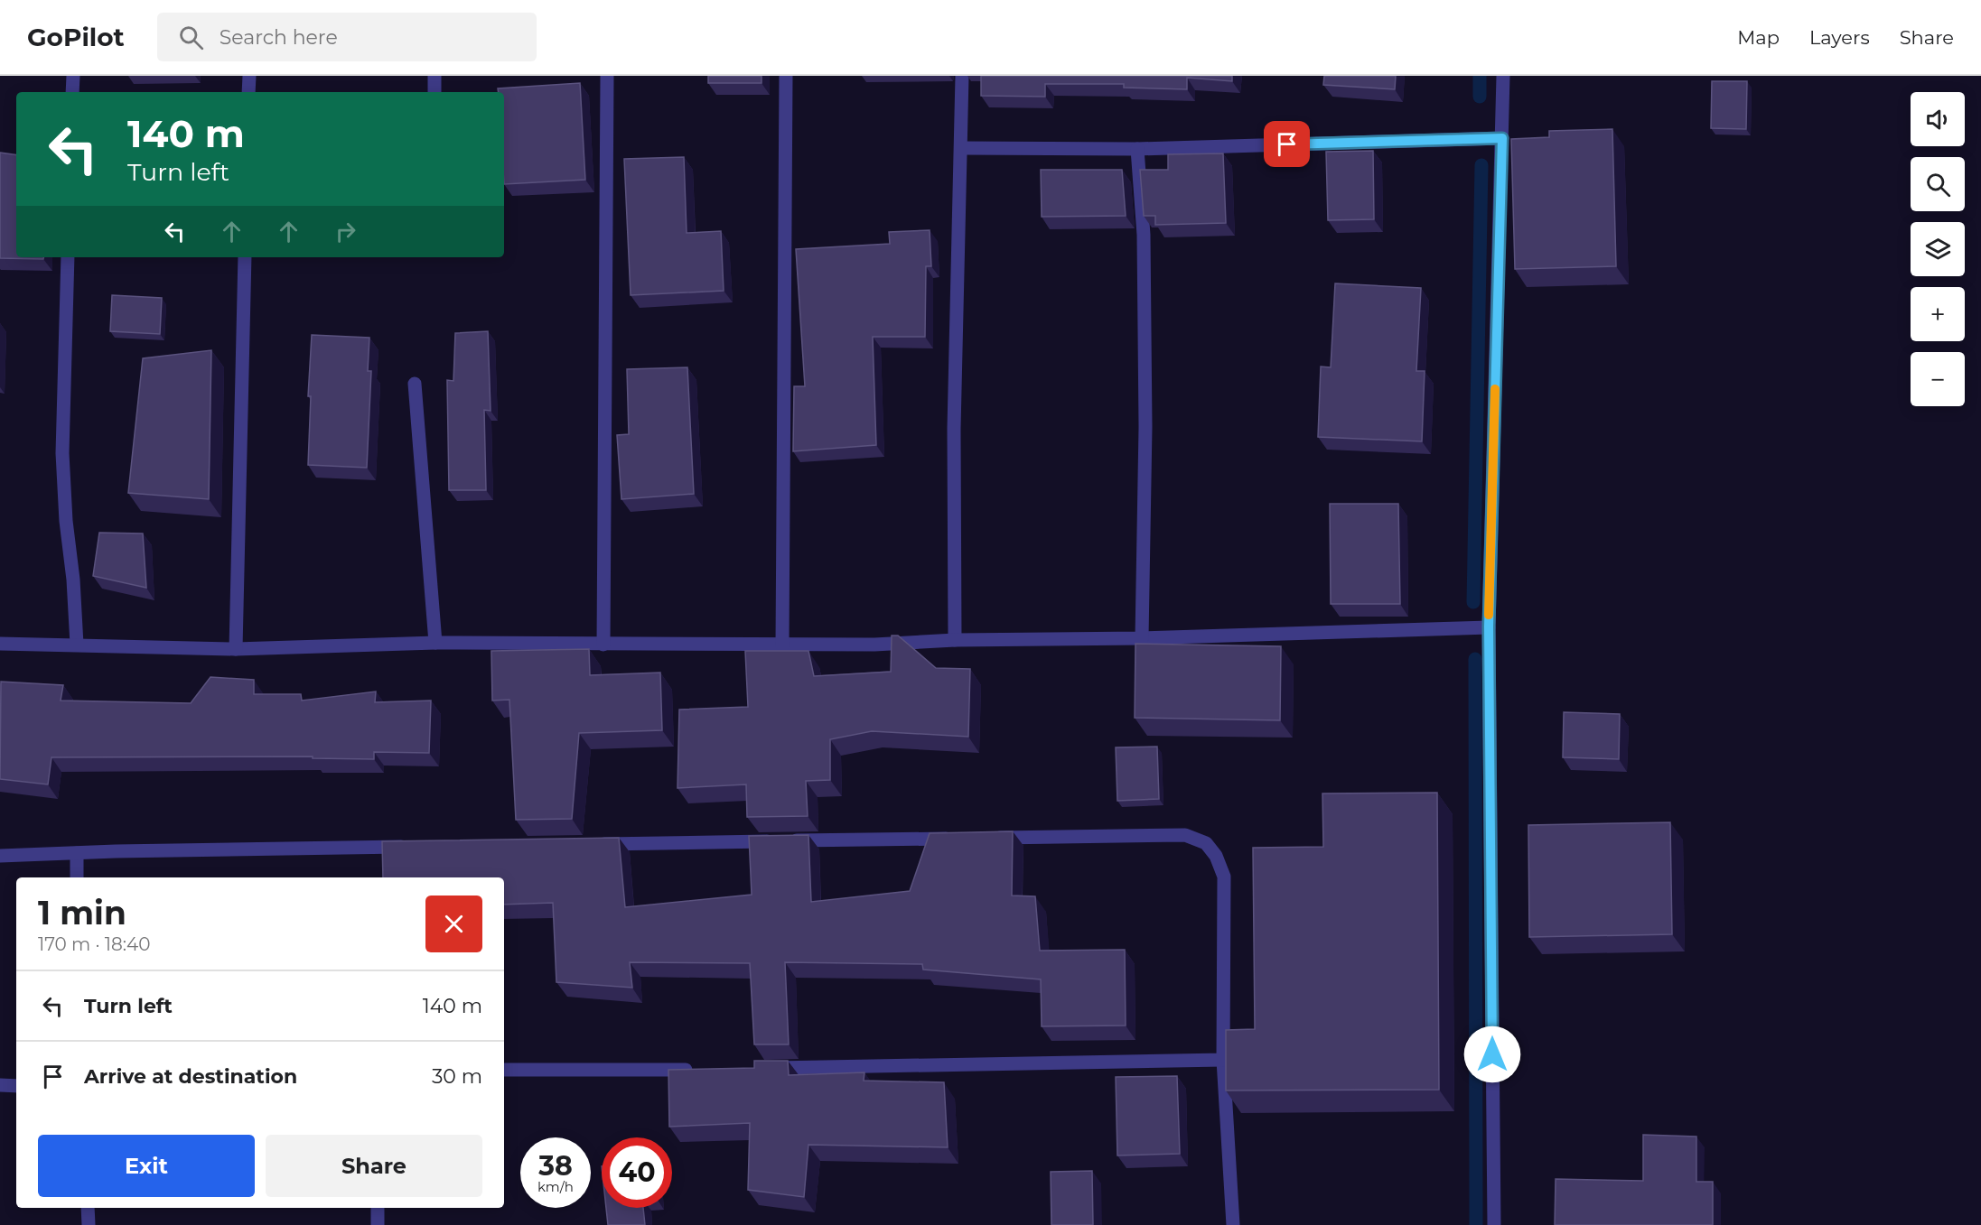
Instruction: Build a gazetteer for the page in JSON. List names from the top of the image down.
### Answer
{
  "page": {
    "header": "GoPilot",
    "search": "Search here",
    "nav": ["Map", "Layers", "Share"],
    "map_buttons": ["+", "−"],
    "turn": ["140 m", "Turn left"],
    "heading": ["1 min", "170 m · 18:40"],
    "list": [
      {
        "name": "Turn left",
        "value": "140 m"
      },
      {
        "name": "Arrive at destination",
        "value": "30 m"
      }
    ],
    "buttons": ["Exit", "Share"],
    "speed": "38 km/h",
    "limit": "40"
  }
}
